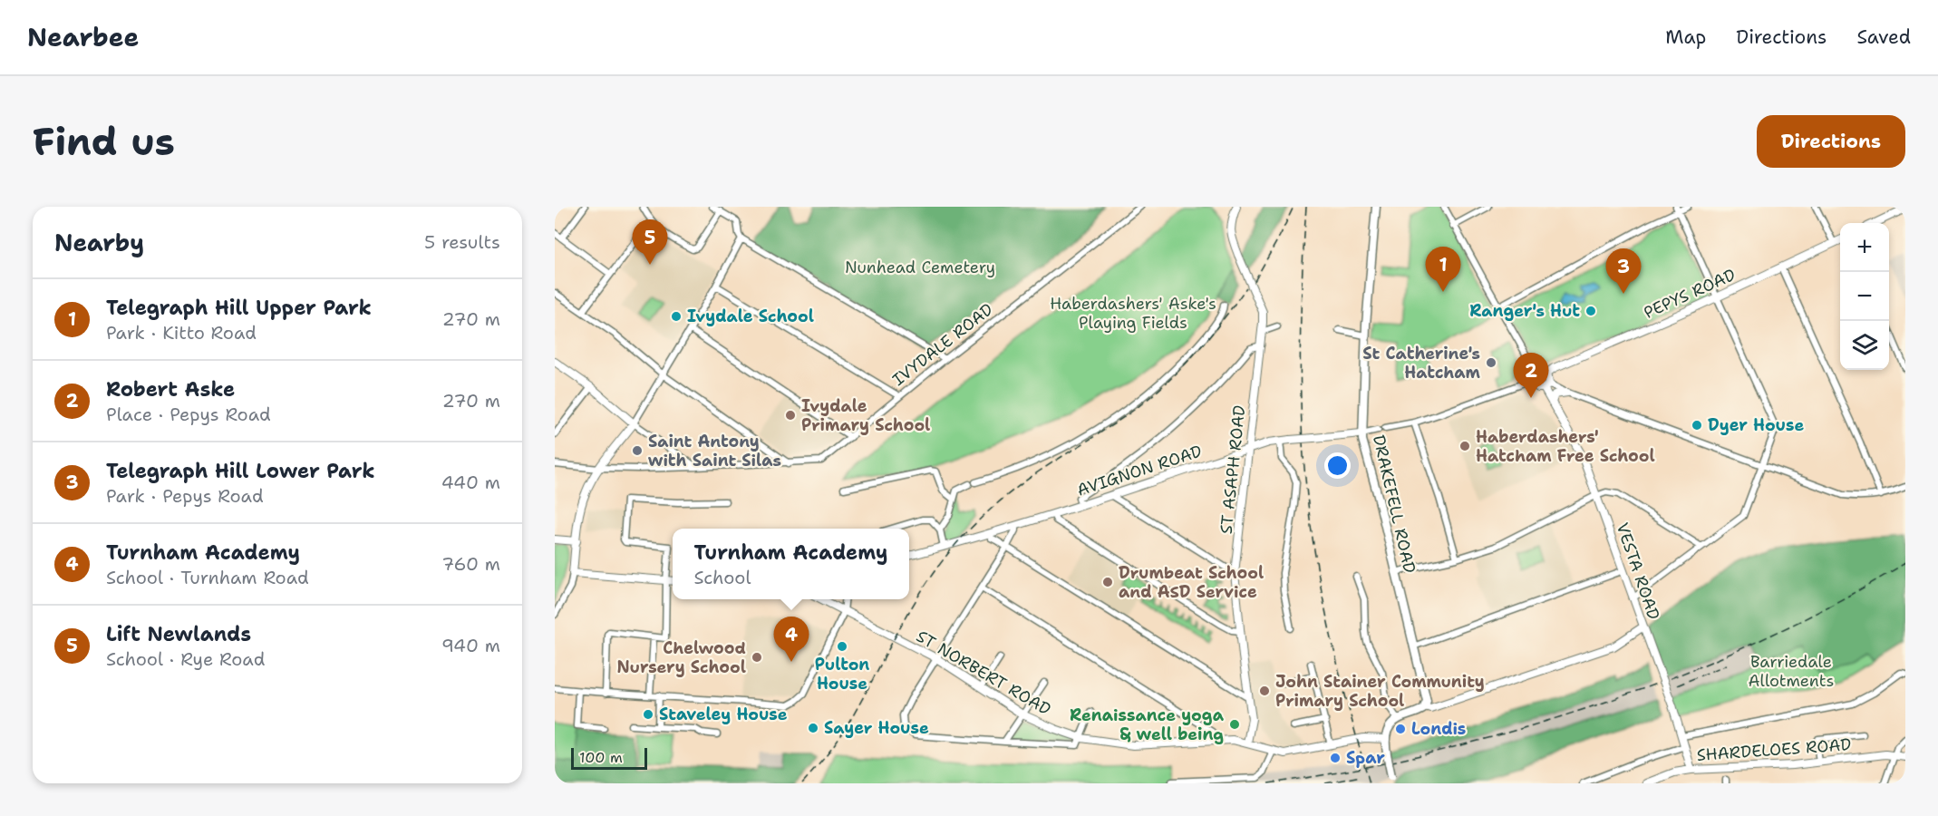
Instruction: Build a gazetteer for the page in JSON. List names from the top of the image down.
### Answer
{
  "streets": {
    "main road": ["DRAKEFELL ROAD"],
    "street": [
      "PEPYS ROAD",
      "IVYDALE ROAD",
      "ST ASAPH ROAD",
      "AVIGNON ROAD",
      "VESTA ROAD",
      "ST NORBERT ROAD",
      "SHARDELOES ROAD"
    ]
  },
  "crossings": [
    ["PEPYS ROAD", "VESTA ROAD"],
    ["ST ASAPH ROAD", "AVIGNON ROAD"],
    ["ST ASAPH ROAD", "ST NORBERT ROAD"],
    ["AVIGNON ROAD", "DRAKEFELL ROAD"],
    ["VESTA ROAD", "SHARDELOES ROAD"]
  ],
  "parks": ["Nunhead Cemetery", "Haberdashers' Aske's Playing Fields", "Barriedale Allotments"],
  "places": [
    "Ranger's Hut",
    "Ivydale School",
    "St Catherine's Hatcham",
    "Ivydale Primary School",
    "Dyer House",
    "Haberdashers' Hatcham Free School",
    "Saint Antony with Saint Silas",
    "Drumbeat School and ASD Service",
    "Pulton House",
    "Chelwood Nursery School",
    "John Stainer Community Primary School",
    "Staveley House",
    "Renaissance yoga & well being",
    "Sayer House",
    "Londis",
    "Spar"
  ],
  "scale_bar": "100 m",
  "page": {
    "header": "Nearbee",
    "nav": ["Map", "Directions", "Saved"],
    "buttons": "Directions",
    "title": "Find us",
    "heading": ["Nearby", "5 results"],
    "pins": [
      "5",
      "1",
      "3",
      "2",
      "4"
    ],
    "map_buttons": ["+", "−"],
    "list": [
      {
        "mark": "1",
        "name": "Telegraph Hill Upper Park",
        "note": "Park · Kitto Road",
        "value": "270 m"
      },
      {
        "mark": "2",
        "name": "Robert Aske",
        "note": "Place · Pepys Road",
        "value": "270 m"
      },
      {
        "mark": "3",
        "name": "Telegraph Hill Lower Park",
        "note": "Park · Pepys Road",
        "value": "440 m"
      },
      {
        "mark": "4",
        "name": "Turnham Academy",
        "note": "School · Turnham Road",
        "value": "760 m"
      },
      {
        "mark": "5",
        "name": "Lift Newlands",
        "note": "School · Rye Road",
        "value": "940 m"
      }
    ],
    "popup": ["Turnham Academy", "School"],
    "scale": "100 m"
  }
}
